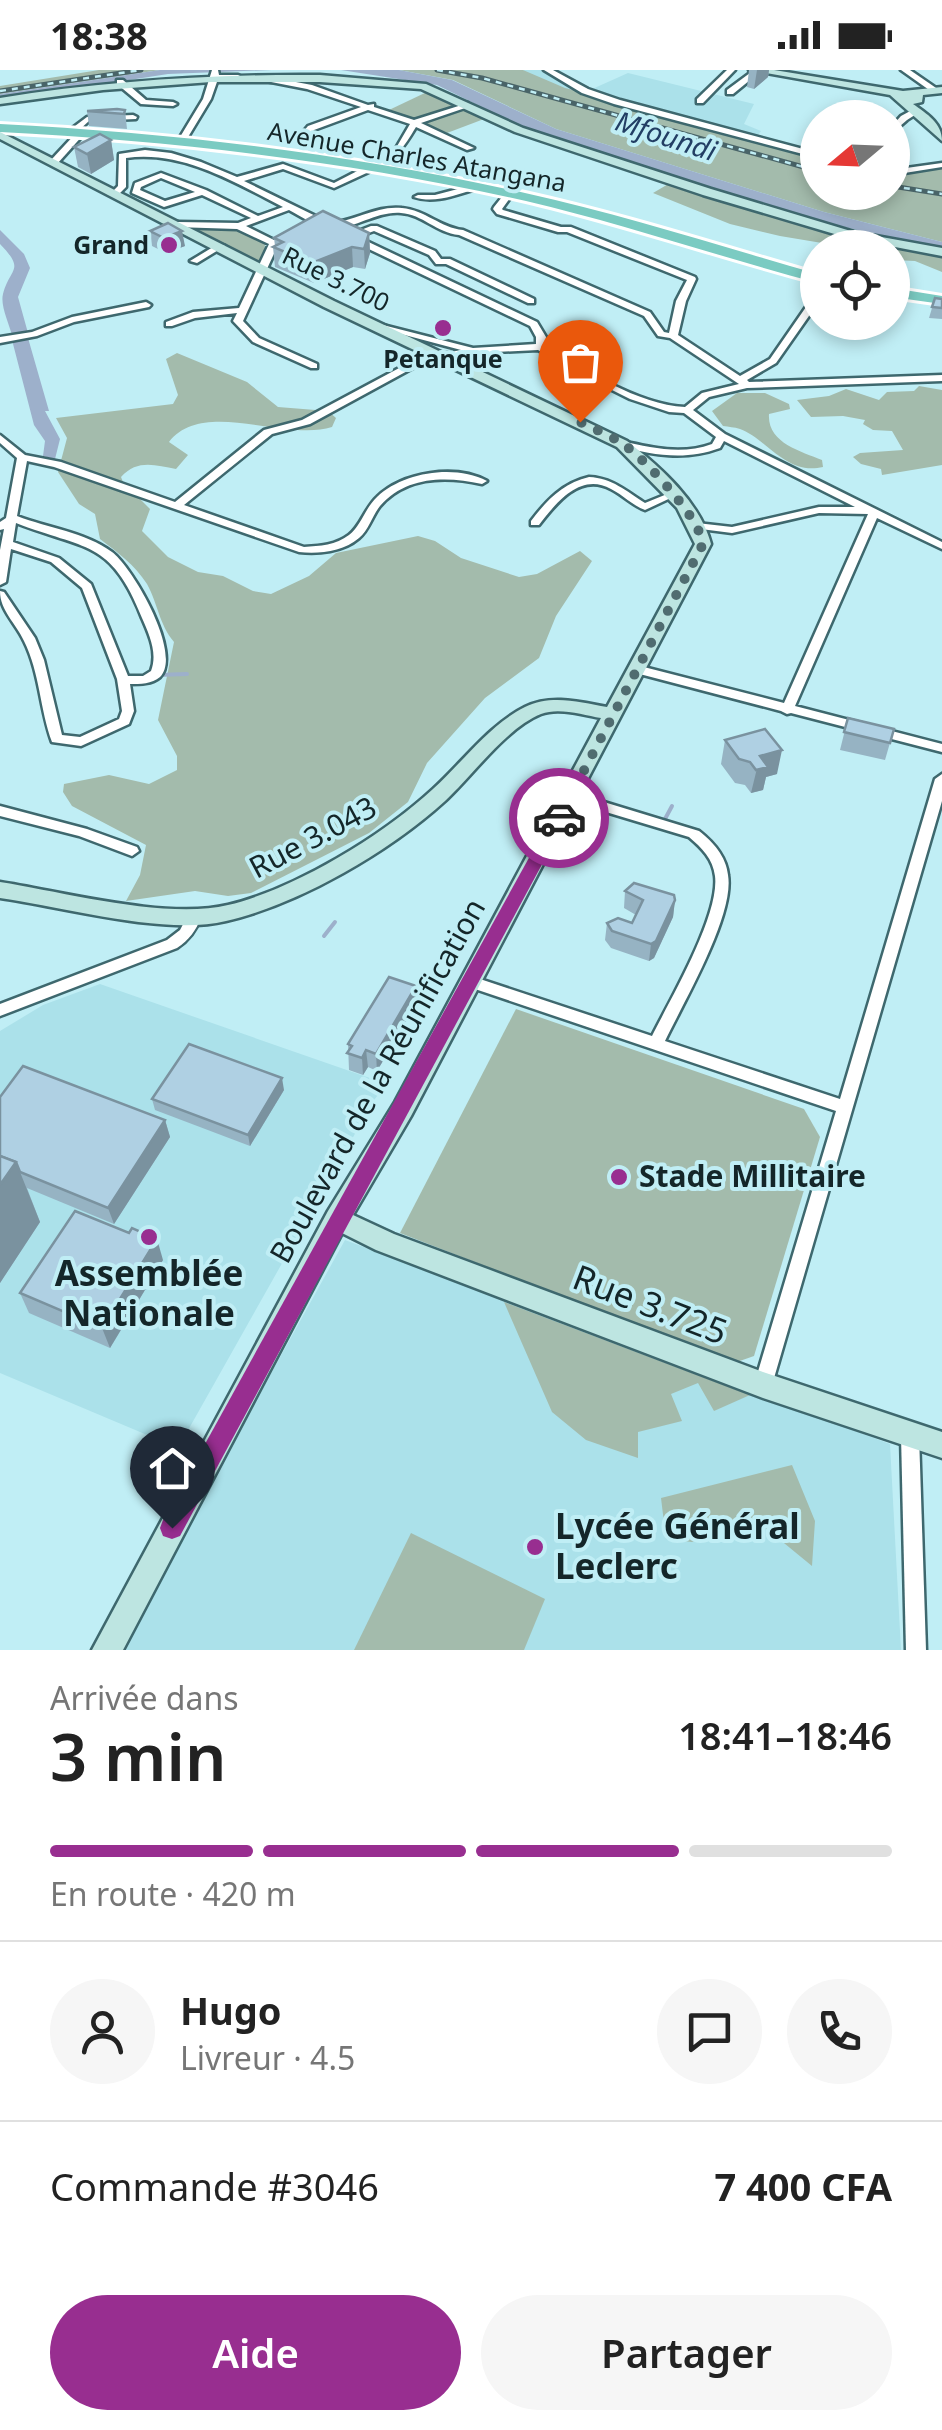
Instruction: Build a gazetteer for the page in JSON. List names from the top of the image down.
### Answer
{
  "streets": {
    "main road": [
      "Avenue Charles Atangana",
      "Rue 3.700",
      "Rue 3.043",
      "Boulevard de la Réunification",
      "Rue 3.725"
    ]
  },
  "crossings": [
    ["Avenue Charles Atangana", "Rue 3.700"],
    ["Rue 3.700", "Boulevard de la Réunification"],
    ["Rue 3.043", "Boulevard de la Réunification"],
    ["Boulevard de la Réunification", "Rue 3.725"]
  ],
  "water": ["Mfoundi"],
  "places": [
    "Grand",
    "Petanque",
    "Stade Millitaire",
    "Assemblée Nationale",
    "Lycée Général Leclerc"
  ],
  "north": "left",
  "page": {
    "status": "18:38",
    "heading": ["3 min", "Arrivée dans", "18:41–18:46"],
    "panel": [
      "Hugo",
      "Livreur · 4.5",
      "Commande #3046",
      "7 400 CFA"
    ],
    "bar": "En route · 420 m",
    "buttons": ["Aide", "Partager"]
  }
}
